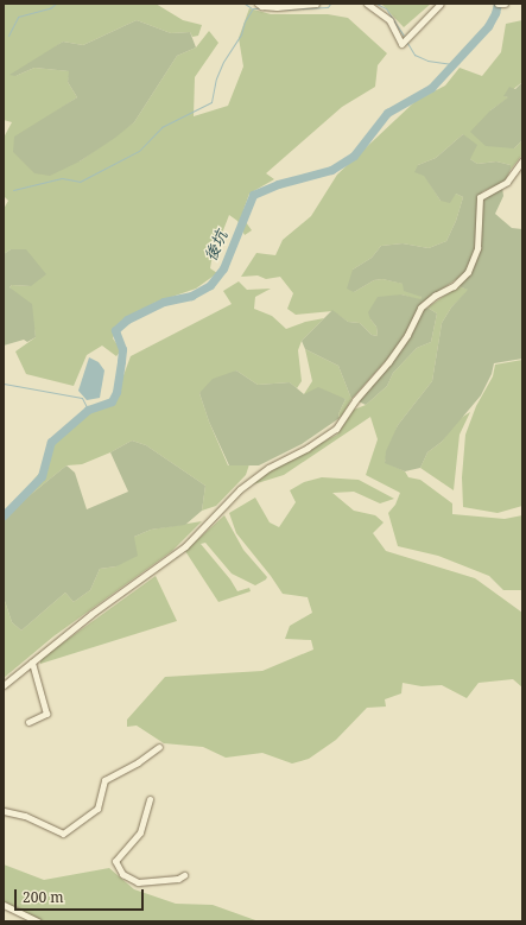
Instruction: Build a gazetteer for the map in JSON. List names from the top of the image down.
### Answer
{
  "water": ["後坑"],
  "scale_bar": "200 m"
}
